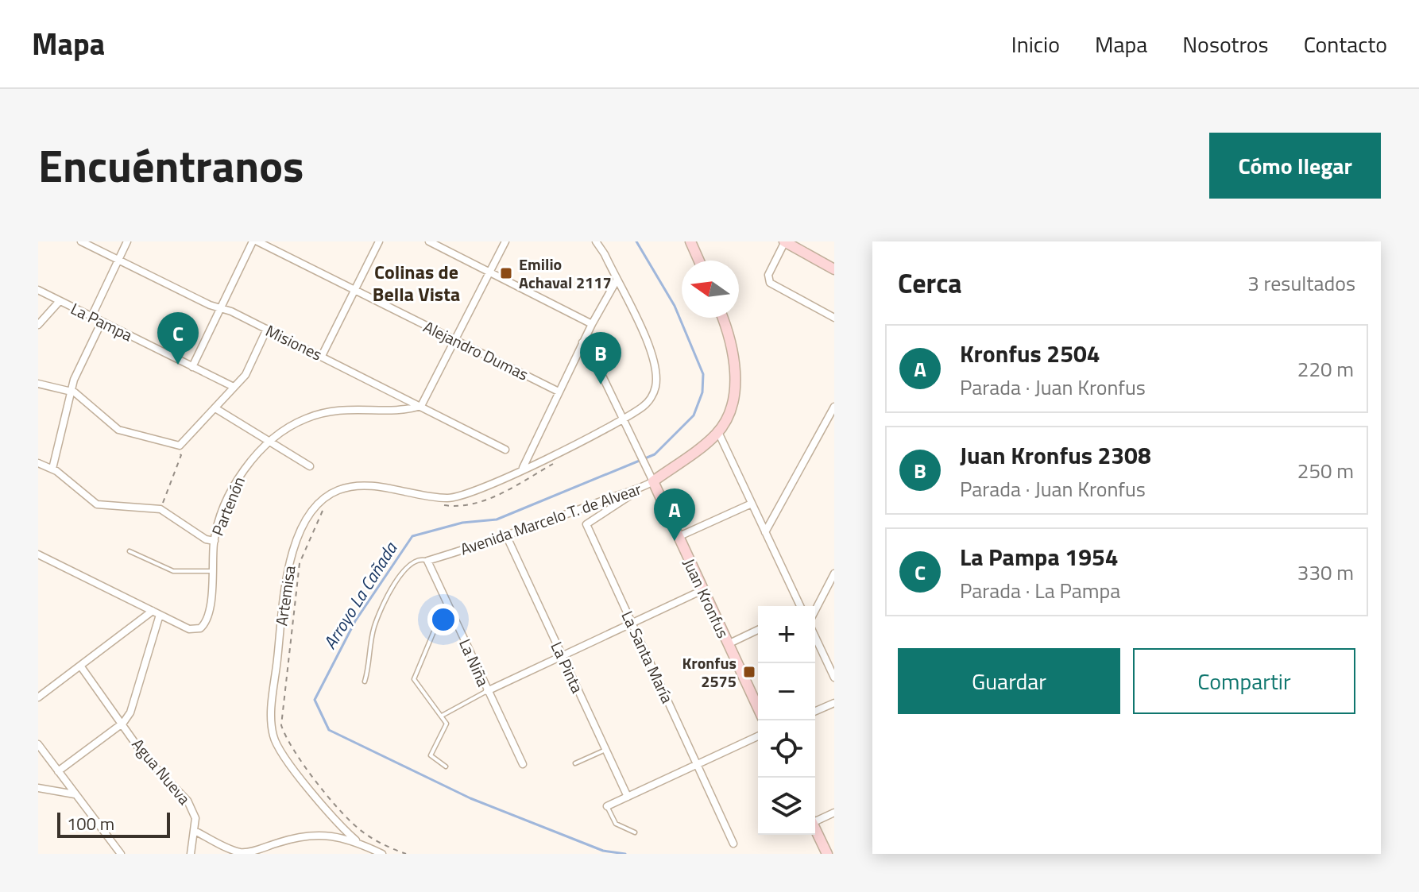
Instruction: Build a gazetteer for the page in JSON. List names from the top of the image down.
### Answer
{
  "streets": {
    "main road": ["Avenida Marcelo T. de Alvear", "Juan Kronfus"],
    "street": [
      "La Pampa",
      "Misiones",
      "Alejandro Dumas",
      "Partenón",
      "Artemisa",
      "La Santa María",
      "La Niña",
      "La Pinta",
      "Agua Nueva"
    ]
  },
  "crossings": [
    ["Misiones", "Partenón"],
    ["Avenida Marcelo T. de Alvear", "Juan Kronfus"],
    ["Avenida Marcelo T. de Alvear", "La Santa María"],
    ["Avenida Marcelo T. de Alvear", "La Niña"],
    ["Avenida Marcelo T. de Alvear", "La Pinta"],
    ["Artemisa", "Juan Kronfus"]
  ],
  "districts": ["Colinas de Bella Vista"],
  "water": ["Arroyo La Cañada"],
  "places": {
    "transit": ["Emilio Achaval 2117", "Kronfus 2575"]
  },
  "scale_bar": "100 m",
  "north": "left",
  "page": {
    "header": "Mapa",
    "nav": [
      "Inicio",
      "Mapa",
      "Nosotros",
      "Contacto"
    ],
    "title": "Encuéntranos",
    "buttons": [
      "Cómo llegar",
      ["Guardar", "Compartir"]
    ],
    "heading": ["Cerca", "3 resultados"],
    "pins": ["C", "B", "A"],
    "list": [
      {
        "mark": "A",
        "name": "Kronfus 2504",
        "note": "Parada · Juan Kronfus",
        "value": "220 m"
      },
      {
        "mark": "B",
        "name": "Juan Kronfus 2308",
        "note": "Parada · Juan Kronfus",
        "value": "250 m"
      },
      {
        "mark": "C",
        "name": "La Pampa 1954",
        "note": "Parada · La Pampa",
        "value": "330 m"
      }
    ],
    "map_buttons": ["+", "−"],
    "scale": "100 m"
  }
}
